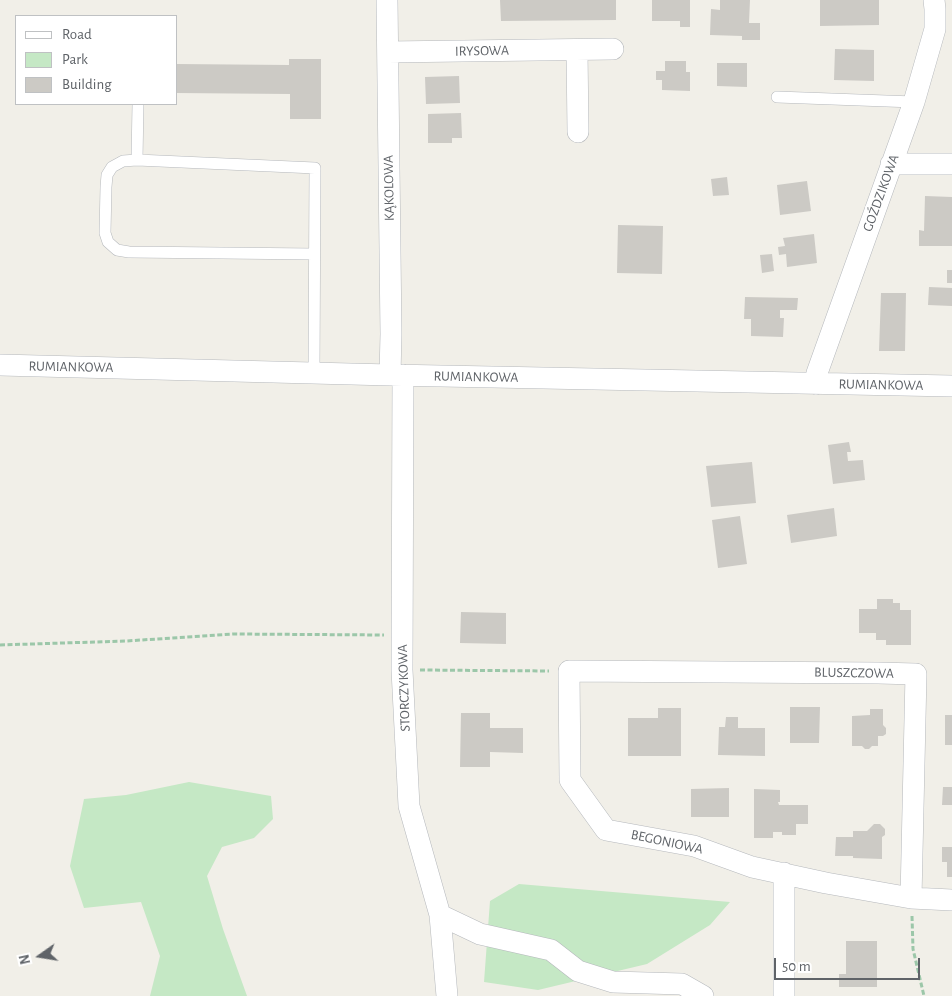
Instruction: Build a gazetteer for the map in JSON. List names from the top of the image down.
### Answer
{
  "streets": {
    "street": [
      "IRYSOWA",
      "KĄKOLOWA",
      "GOŹDZIKOWA",
      "RUMIANKOWA",
      "BLUSZCZOWA",
      "STORCZYKOWA",
      "BEGONIOWA"
    ]
  },
  "crossings": [
    ["IRYSOWA", "KĄKOLOWA"],
    ["KĄKOLOWA", "RUMIANKOWA"],
    ["KĄKOLOWA", "STORCZYKOWA"],
    ["GOŹDZIKOWA", "RUMIANKOWA"],
    ["RUMIANKOWA", "STORCZYKOWA"],
    ["BLUSZCZOWA", "BEGONIOWA"]
  ],
  "legend": ["Road", "Park", "Building"],
  "scale_bar": "50 m",
  "north": "left"
}
